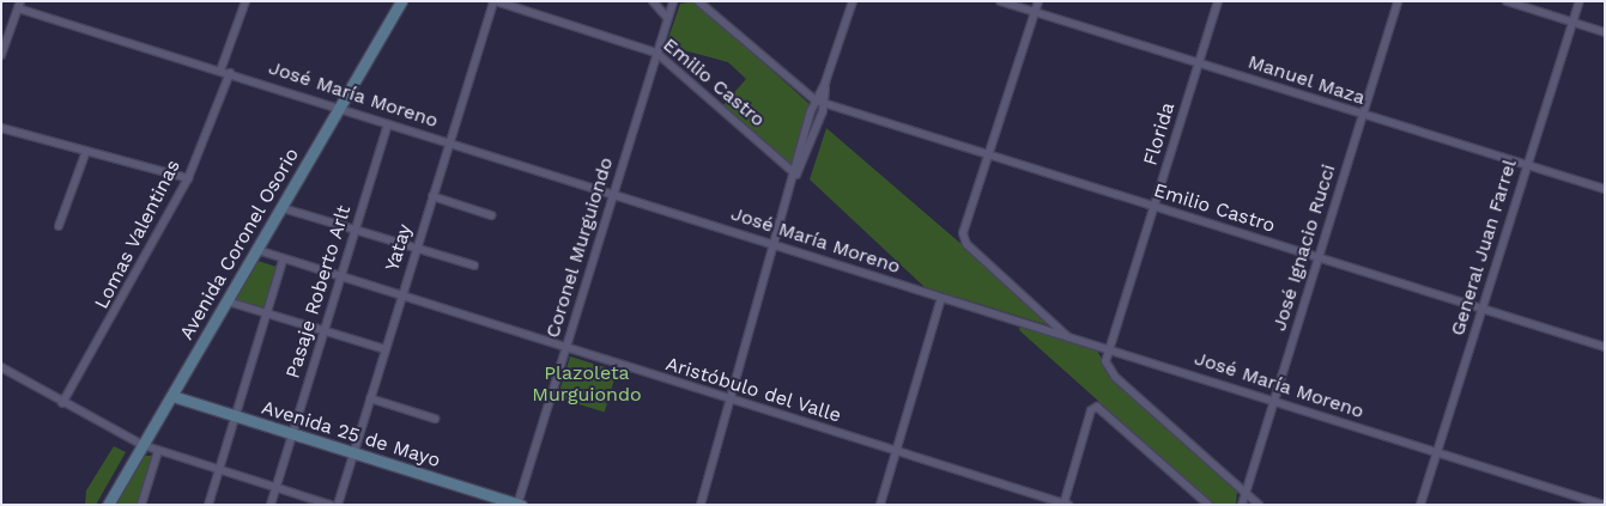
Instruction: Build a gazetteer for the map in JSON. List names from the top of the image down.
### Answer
{
  "streets": {
    "main road": ["Avenida Coronel Osorio", "Avenida 25 de Mayo"],
    "street": [
      "Manuel Maza",
      "Emilio Castro",
      "José María Moreno",
      "Florida",
      "Lomas Valentinas",
      "Yatay",
      "Coronel Murguiondo",
      "José Ignacio Rucci",
      "General Juan Farrel",
      "Pasaje Roberto Arlt",
      "Aristóbulo del Valle"
    ]
  },
  "crossings": [
    ["Manuel Maza", "Florida"],
    ["Manuel Maza", "José Ignacio Rucci"],
    ["Manuel Maza", "General Juan Farrel"],
    ["Emilio Castro", "Florida"],
    ["Emilio Castro", "Yatay"],
    ["Emilio Castro", "Coronel Murguiondo"],
    ["Emilio Castro", "José Ignacio Rucci"],
    ["Emilio Castro", "General Juan Farrel"],
    ["José María Moreno", "Florida"],
    ["José María Moreno", "Lomas Valentinas"],
    ["José María Moreno", "Avenida Coronel Osorio"],
    ["José María Moreno", "Yatay"],
    ["José María Moreno", "Coronel Murguiondo"],
    ["José María Moreno", "José Ignacio Rucci"],
    ["José María Moreno", "General Juan Farrel"],
    ["José María Moreno", "Pasaje Roberto Arlt"],
    ["Avenida Coronel Osorio", "Aristóbulo del Valle"],
    ["Avenida Coronel Osorio", "Avenida 25 de Mayo"],
    ["Yatay", "Aristóbulo del Valle"],
    ["Yatay", "Avenida 25 de Mayo"],
    ["Coronel Murguiondo", "Aristóbulo del Valle"],
    ["Coronel Murguiondo", "Avenida 25 de Mayo"],
    ["Pasaje Roberto Arlt", "Aristóbulo del Valle"],
    ["Pasaje Roberto Arlt", "Avenida 25 de Mayo"]
  ],
  "parks": ["Plazoleta Murguiondo"]
}
